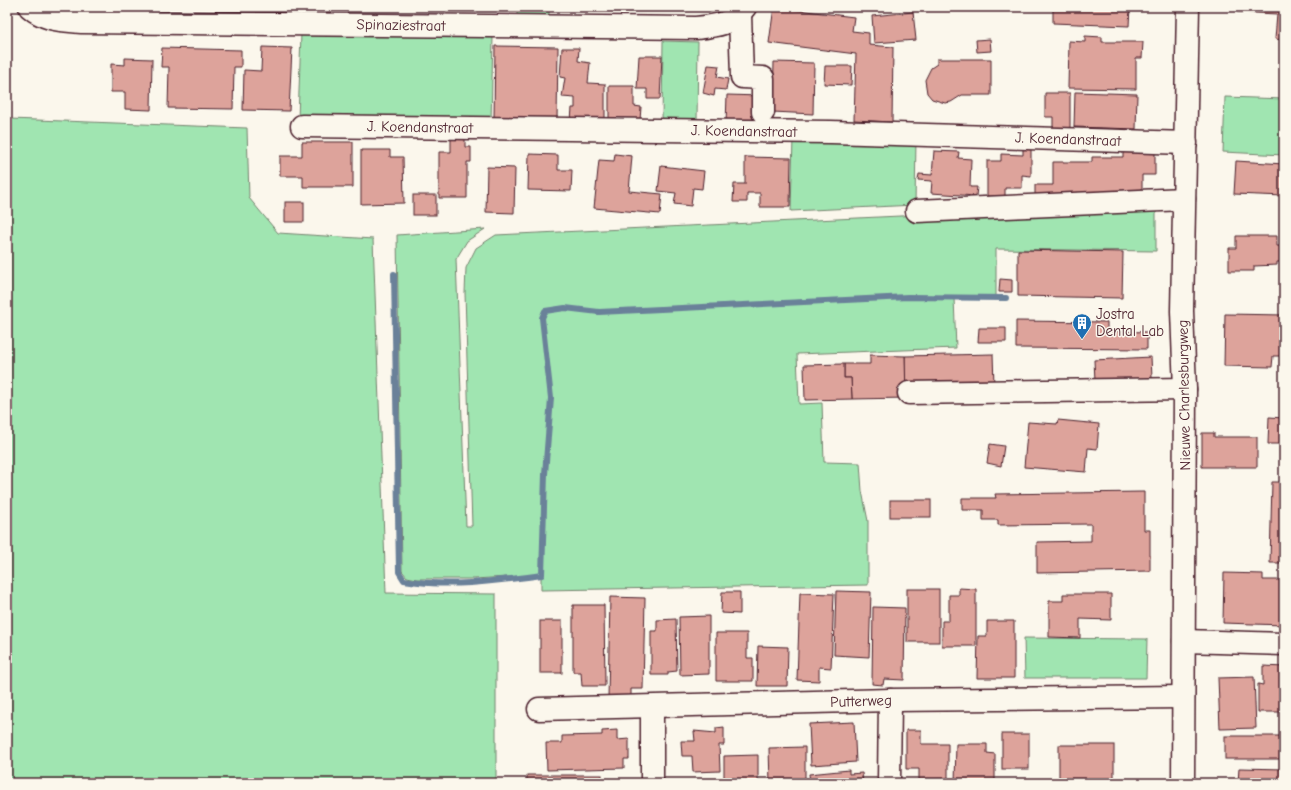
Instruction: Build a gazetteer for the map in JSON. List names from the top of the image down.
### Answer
{
  "streets": {
    "street": [
      "Spinaziestraat",
      "J. Koendanstraat",
      "Nieuwe Charlesburgweg",
      "Putterweg"
    ]
  },
  "crossings": [
    ["J. Koendanstraat", "Nieuwe Charlesburgweg"],
    ["Nieuwe Charlesburgweg", "Putterweg"]
  ],
  "places": {
    "building": ["Jostra Dental Lab"]
  }
}
